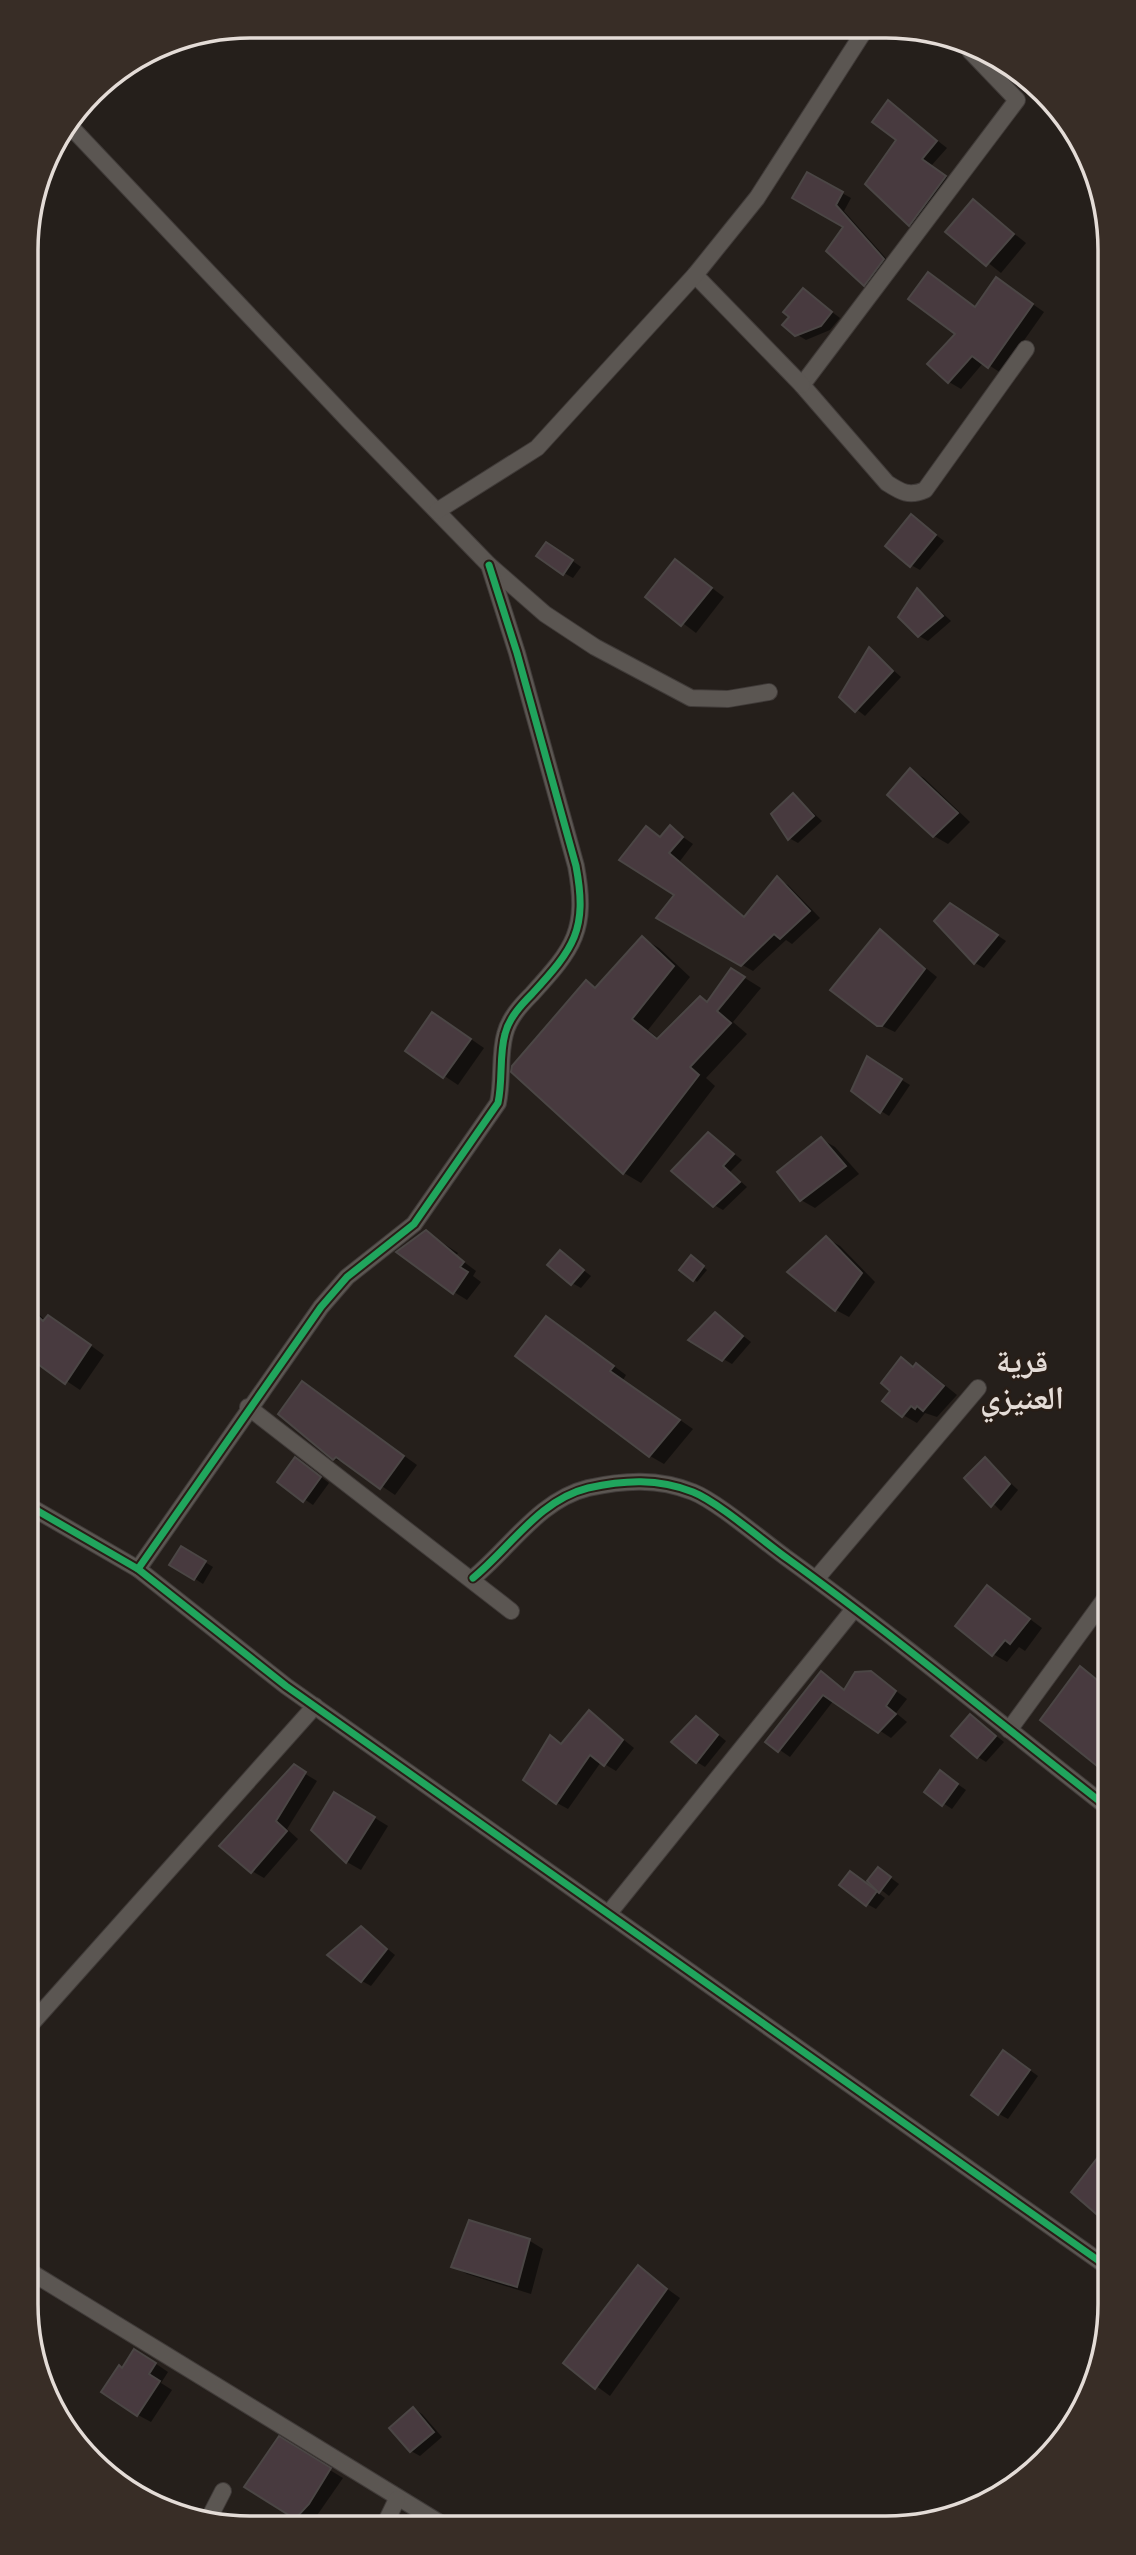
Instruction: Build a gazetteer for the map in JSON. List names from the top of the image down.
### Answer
{
  "districts": ["قرية العنيزي"]
}
